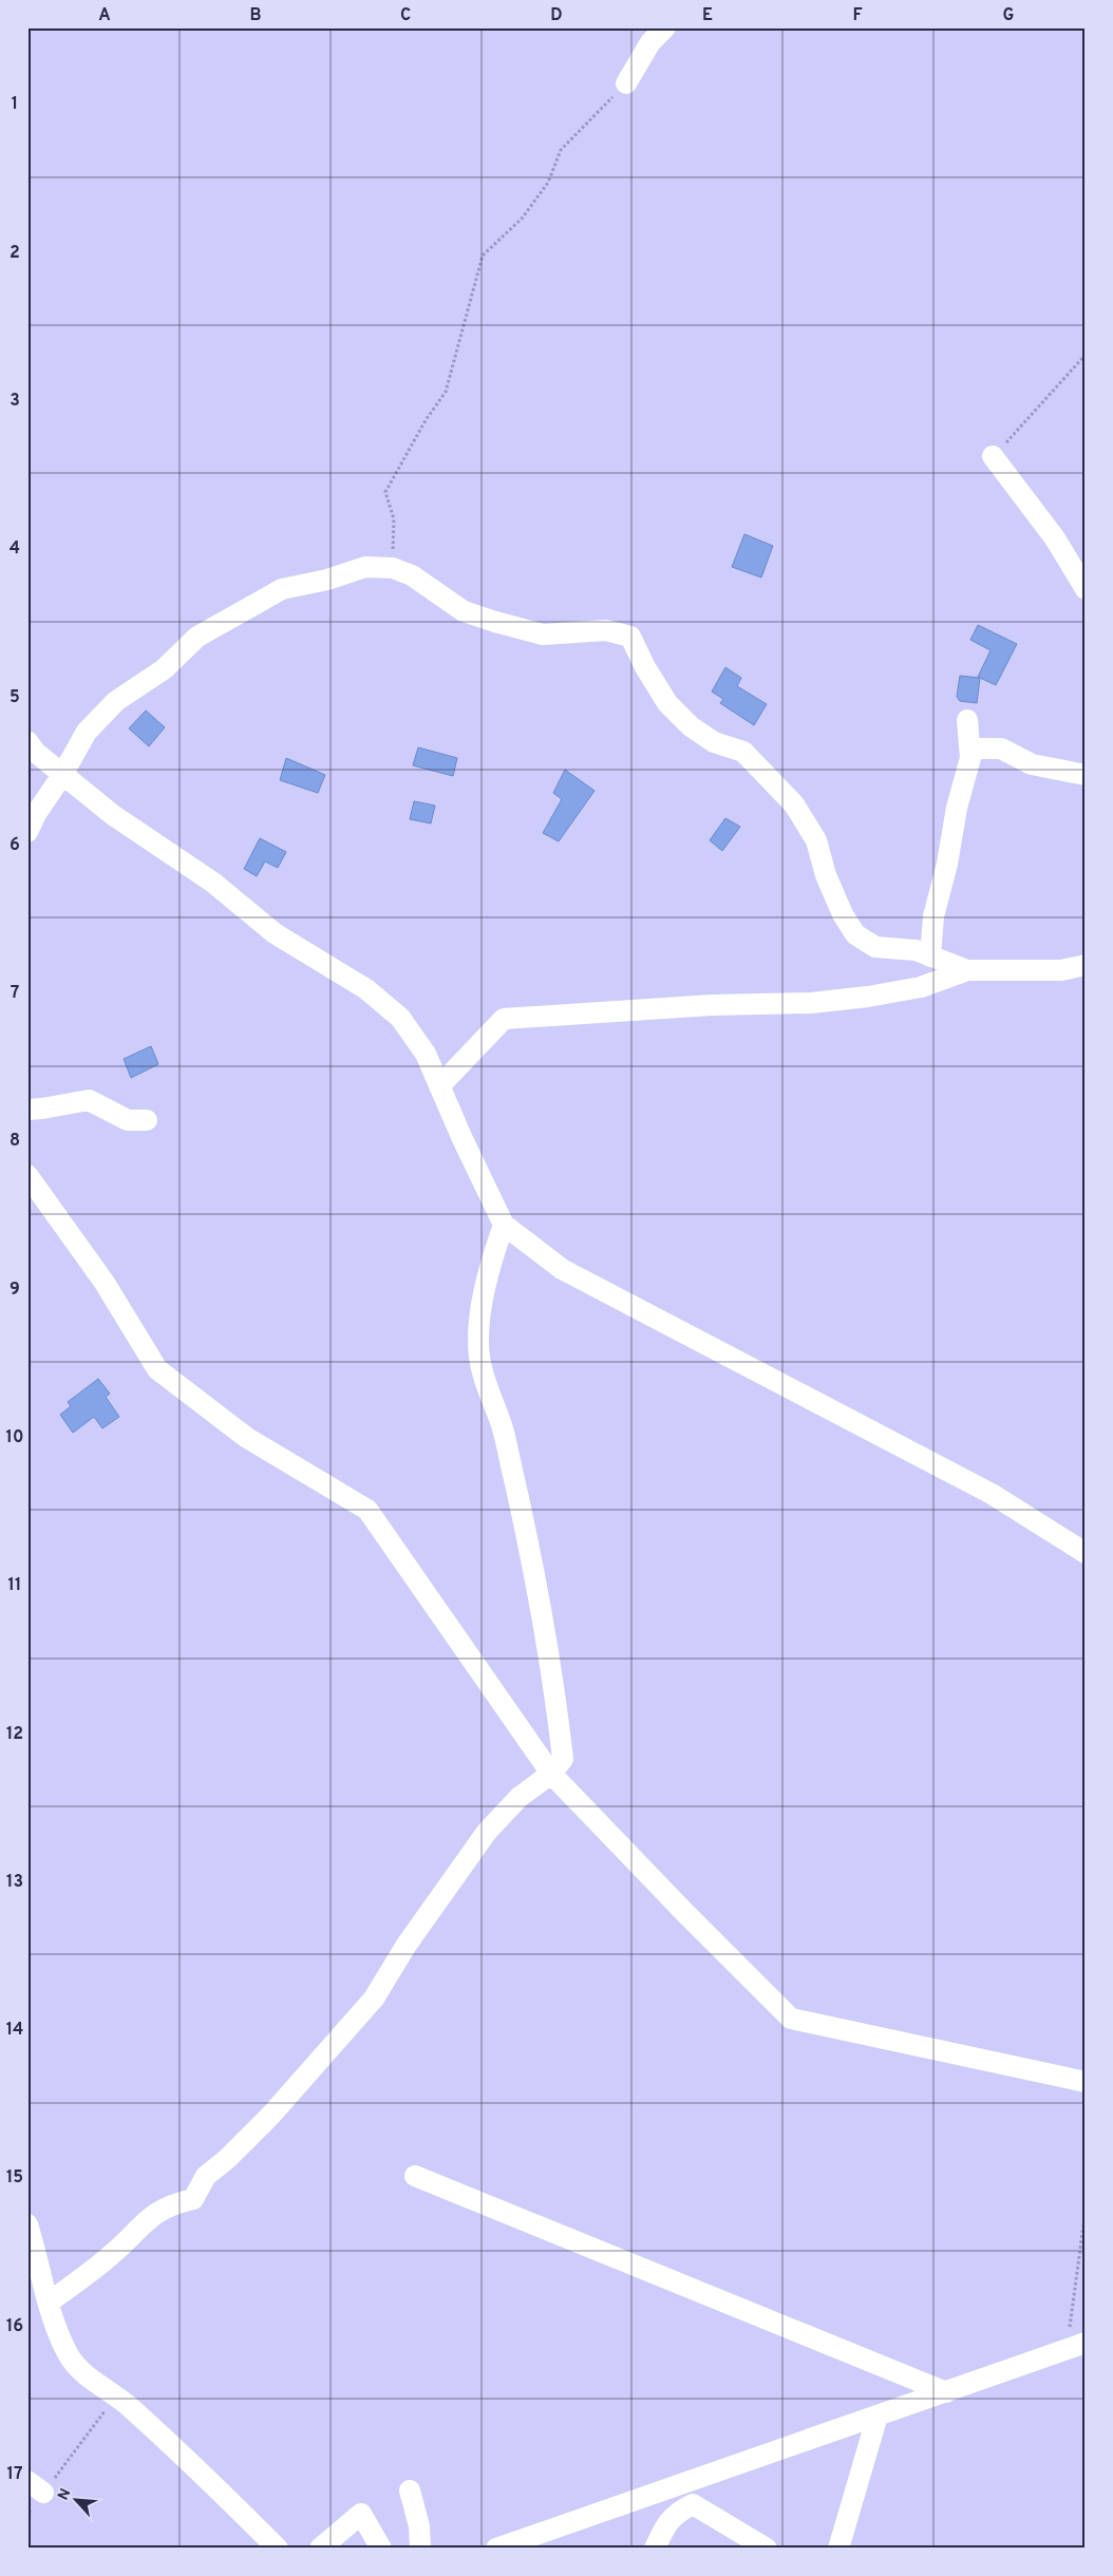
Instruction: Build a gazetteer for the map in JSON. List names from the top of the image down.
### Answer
{
  "north": "top left",
  "grid": {
    "columns": [
      "A",
      "B",
      "C",
      "D",
      "E",
      "F",
      "G"
    ],
    "rows": [
      "1",
      "2",
      "3",
      "4",
      "5",
      "6",
      "7",
      "8",
      "9",
      "10",
      "11",
      "12",
      "13",
      "14",
      "15",
      "16",
      "17"
    ]
  }
}
